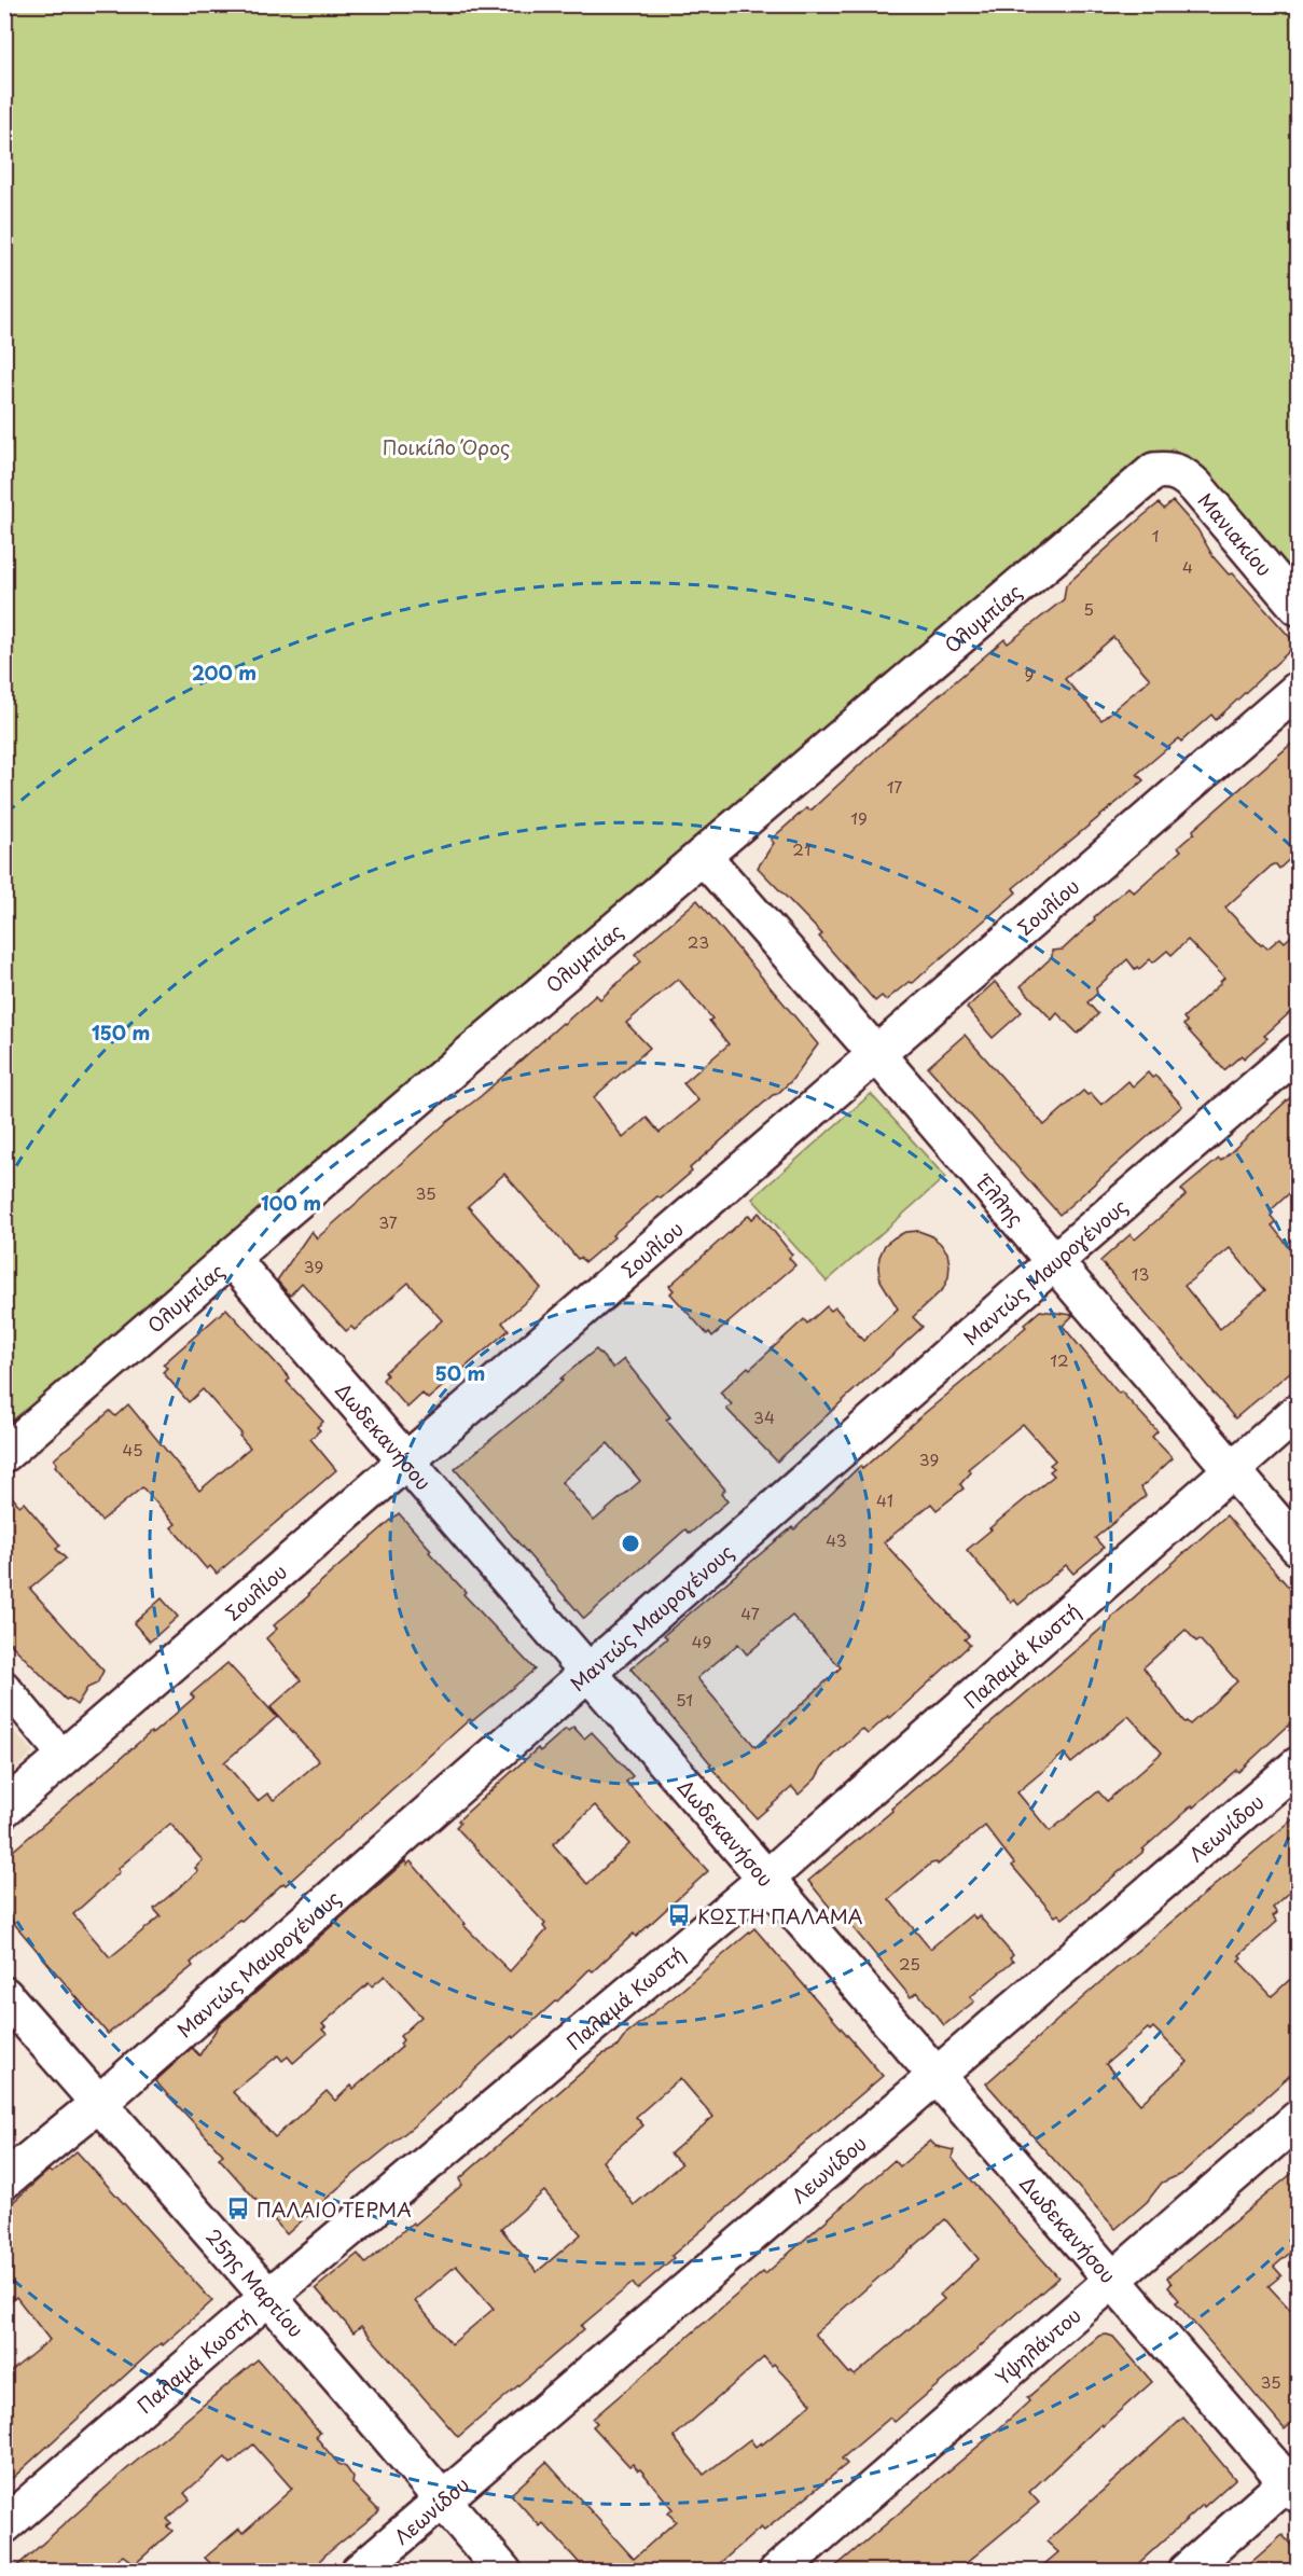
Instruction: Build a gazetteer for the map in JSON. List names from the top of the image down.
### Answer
{
  "streets": {
    "street": [
      "Μανιακίου",
      "Ολυμπίας",
      "Σουλίου",
      "Έλλης",
      "Μαντώς Μαυρογένους",
      "Δωδεκανήσου",
      "Παλαμά Κωστή",
      "Λεωνίδου",
      "25ης Μαρτίου",
      "Υψηλάντου"
    ]
  },
  "crossings": [
    ["Μανιακίου", "Ολυμπίας"],
    ["Ολυμπίας", "Έλλης"],
    ["Ολυμπίας", "Δωδεκανήσου"],
    ["Σουλίου", "Έλλης"],
    ["Σουλίου", "Δωδεκανήσου"],
    ["Έλλης", "Μαντώς Μαυρογένους"],
    ["Έλλης", "Παλαμά Κωστή"],
    ["Μαντώς Μαυρογένους", "Δωδεκανήσου"],
    ["Μαντώς Μαυρογένους", "25ης Μαρτίου"],
    ["Δωδεκανήσου", "Παλαμά Κωστή"],
    ["Δωδεκανήσου", "Λεωνίδου"],
    ["Δωδεκανήσου", "Υψηλάντου"],
    ["Παλαμά Κωστή", "25ης Μαρτίου"],
    ["Λεωνίδου", "25ης Μαρτίου"]
  ],
  "parks": ["Ποικίλο Όρος"],
  "places": {
    "bus stop": ["ΚΩΣΤΗ ΠΑΛΑΜΑ", "ΠΑΛΑΙΟ ΤΕΡΜΑ"]
  },
  "house_numbers": [
    "1",
    "4",
    "5",
    "9",
    "17",
    "19",
    "21",
    "23",
    "35",
    "37",
    "39",
    "13",
    "12",
    "34",
    "45",
    "39",
    "41",
    "43",
    "47",
    "49",
    "51",
    "25",
    "35"
  ],
  "rings": [
    "200 m",
    "150 m",
    "100 m",
    "50 m"
  ]
}
